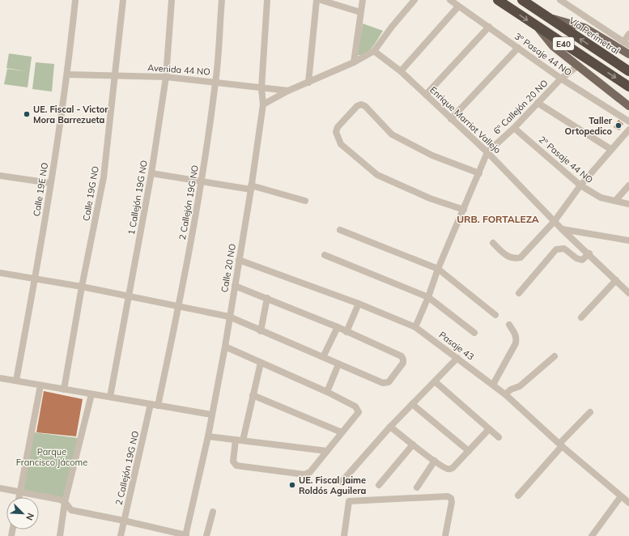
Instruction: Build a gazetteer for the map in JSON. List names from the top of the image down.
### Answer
{
  "streets": {
    "highway": ["Vía Perimetral", "E40"],
    "street": [
      "3º Pasaje 44 NO",
      "Avenida 44 NO",
      "6º Callejón 20 NO",
      "Enrique Marriot Vallejo",
      "2º Pasaje 44 NO",
      "Calle 19E NO",
      "Calle 19G NO",
      "1 Callejón 19G NO",
      "2 Callejón 19G NO",
      "Calle 20 NO",
      "Pasaje 43"
    ]
  },
  "crossings": [
    ["3º Pasaje 44 NO", "6º Callejón 20 NO"],
    ["Avenida 44 NO", "Calle 19E NO"],
    ["Avenida 44 NO", "Calle 19G NO"],
    ["Avenida 44 NO", "1 Callejón 19G NO"],
    ["Avenida 44 NO", "2 Callejón 19G NO"],
    ["Avenida 44 NO", "Calle 20 NO"],
    ["6º Callejón 20 NO", "Enrique Marriot Vallejo"],
    ["6º Callejón 20 NO", "2º Pasaje 44 NO"],
    ["6º Callejón 20 NO", "Pasaje 43"],
    ["Calle 20 NO", "Pasaje 43"]
  ],
  "districts": ["URB. FORTALEZA"],
  "parks": ["Parque Francisco Jácome"],
  "places": ["UE. Fiscal - Victor Mora Barrezueta", "Taller Ortopedico", "UE. Fiscal Jaime Roldós Aguilera"],
  "north": "bottom right"
}
